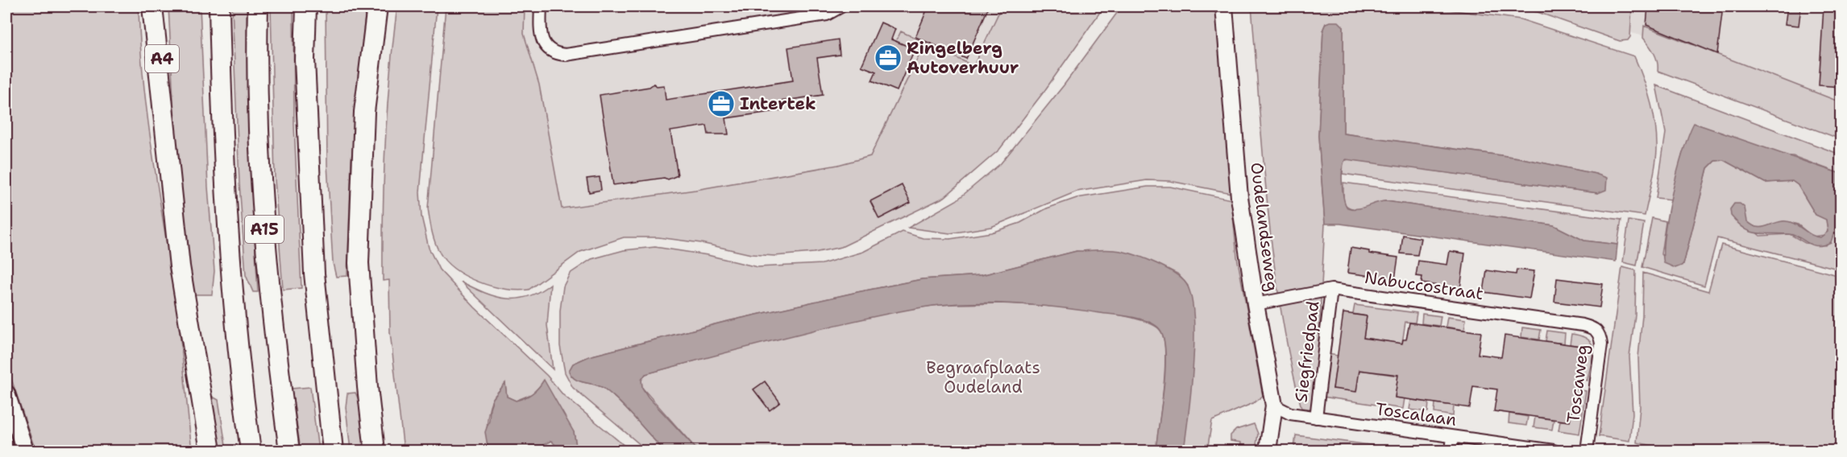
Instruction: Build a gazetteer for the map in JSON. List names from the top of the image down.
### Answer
{
  "streets": {
    "highway": ["A4", "A15"],
    "street": [
      "Oudelandseweg",
      "Nabuccostraat",
      "Siegfriedpad",
      "Toscaweg",
      "Toscalaan"
    ]
  },
  "crossings": [
    ["Oudelandseweg", "Nabuccostraat"],
    ["Oudelandseweg", "Toscalaan"],
    ["Nabuccostraat", "Siegfriedpad"],
    ["Nabuccostraat", "Toscaweg"],
    ["Siegfriedpad", "Toscalaan"]
  ],
  "parks": ["Begraafplaats Oudeland"],
  "places": {
    "office": ["Ringelberg Autoverhuur", "Intertek"]
  }
}
